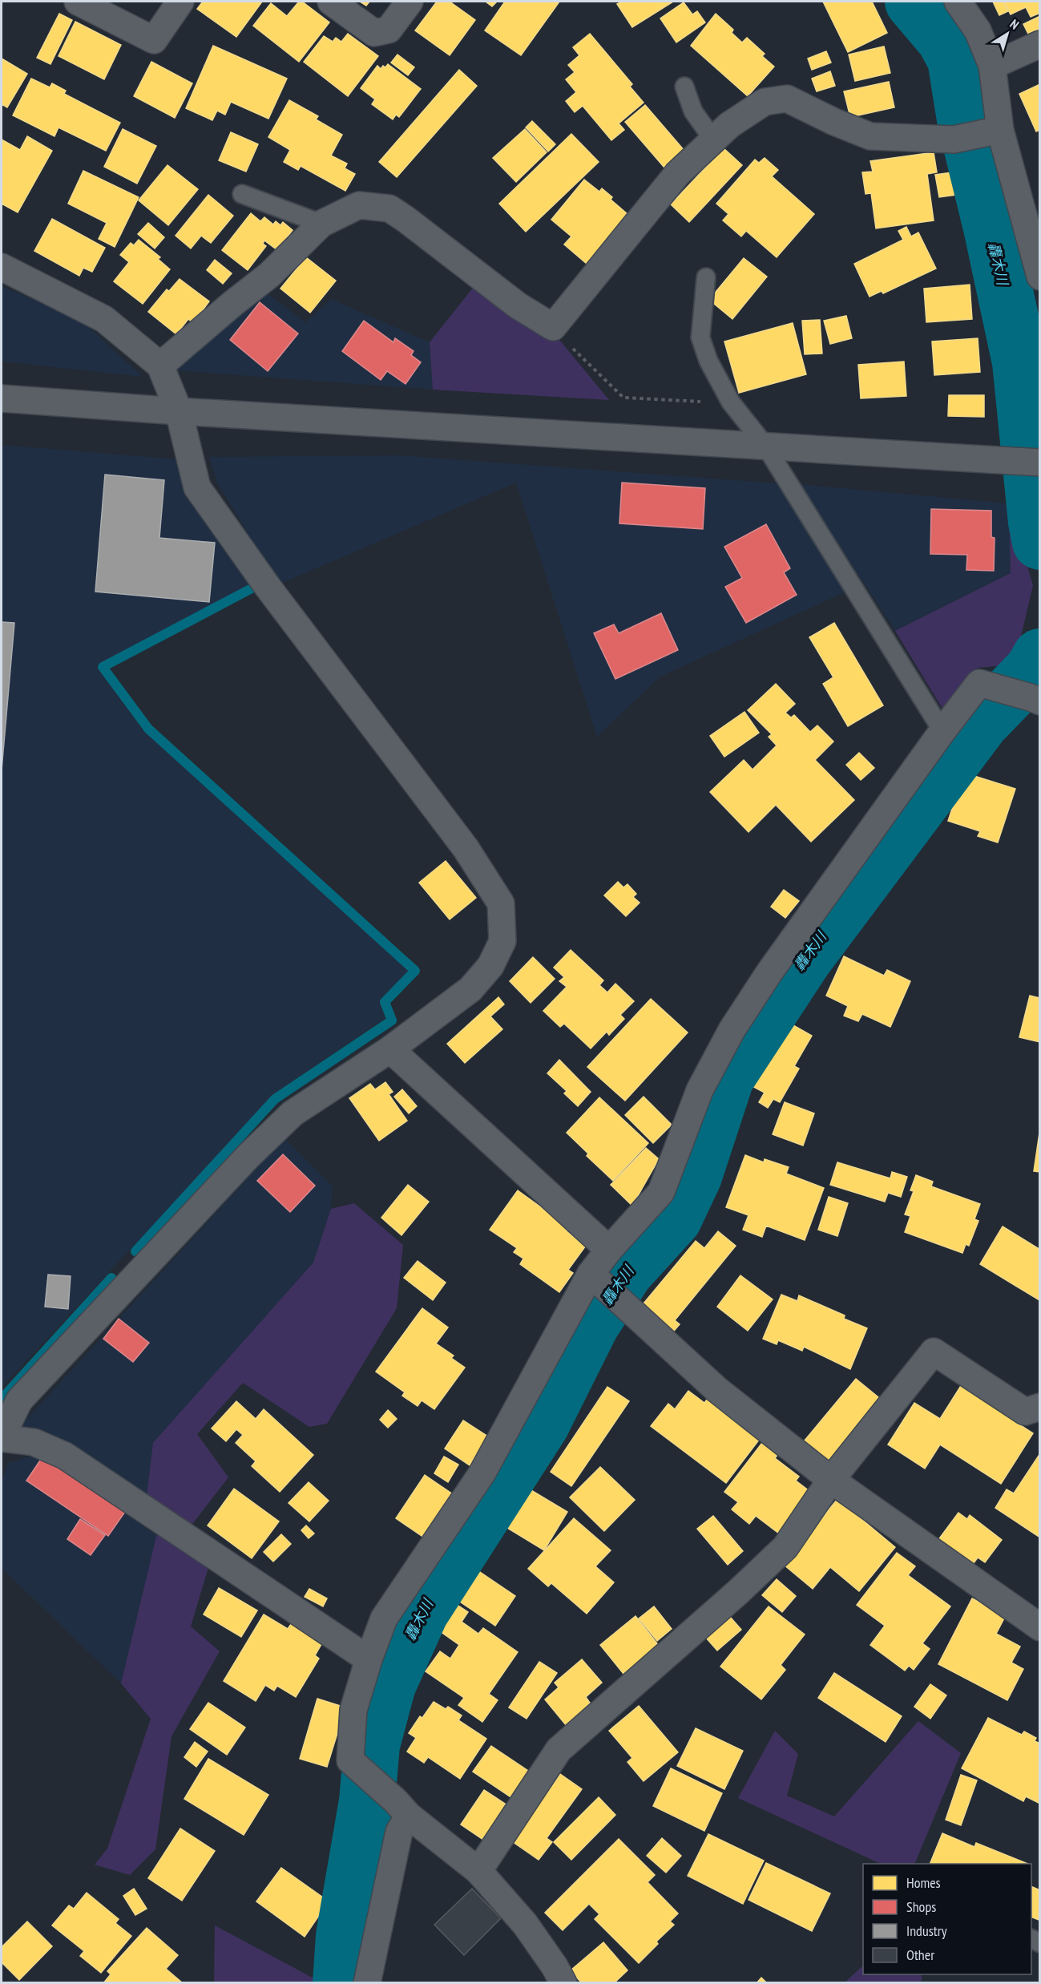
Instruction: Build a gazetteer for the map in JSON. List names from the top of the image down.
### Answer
{
  "water": ["轟木川"],
  "legend": [
    "Homes",
    "Shops",
    "Industry",
    "Other"
  ],
  "north": "top right"
}
